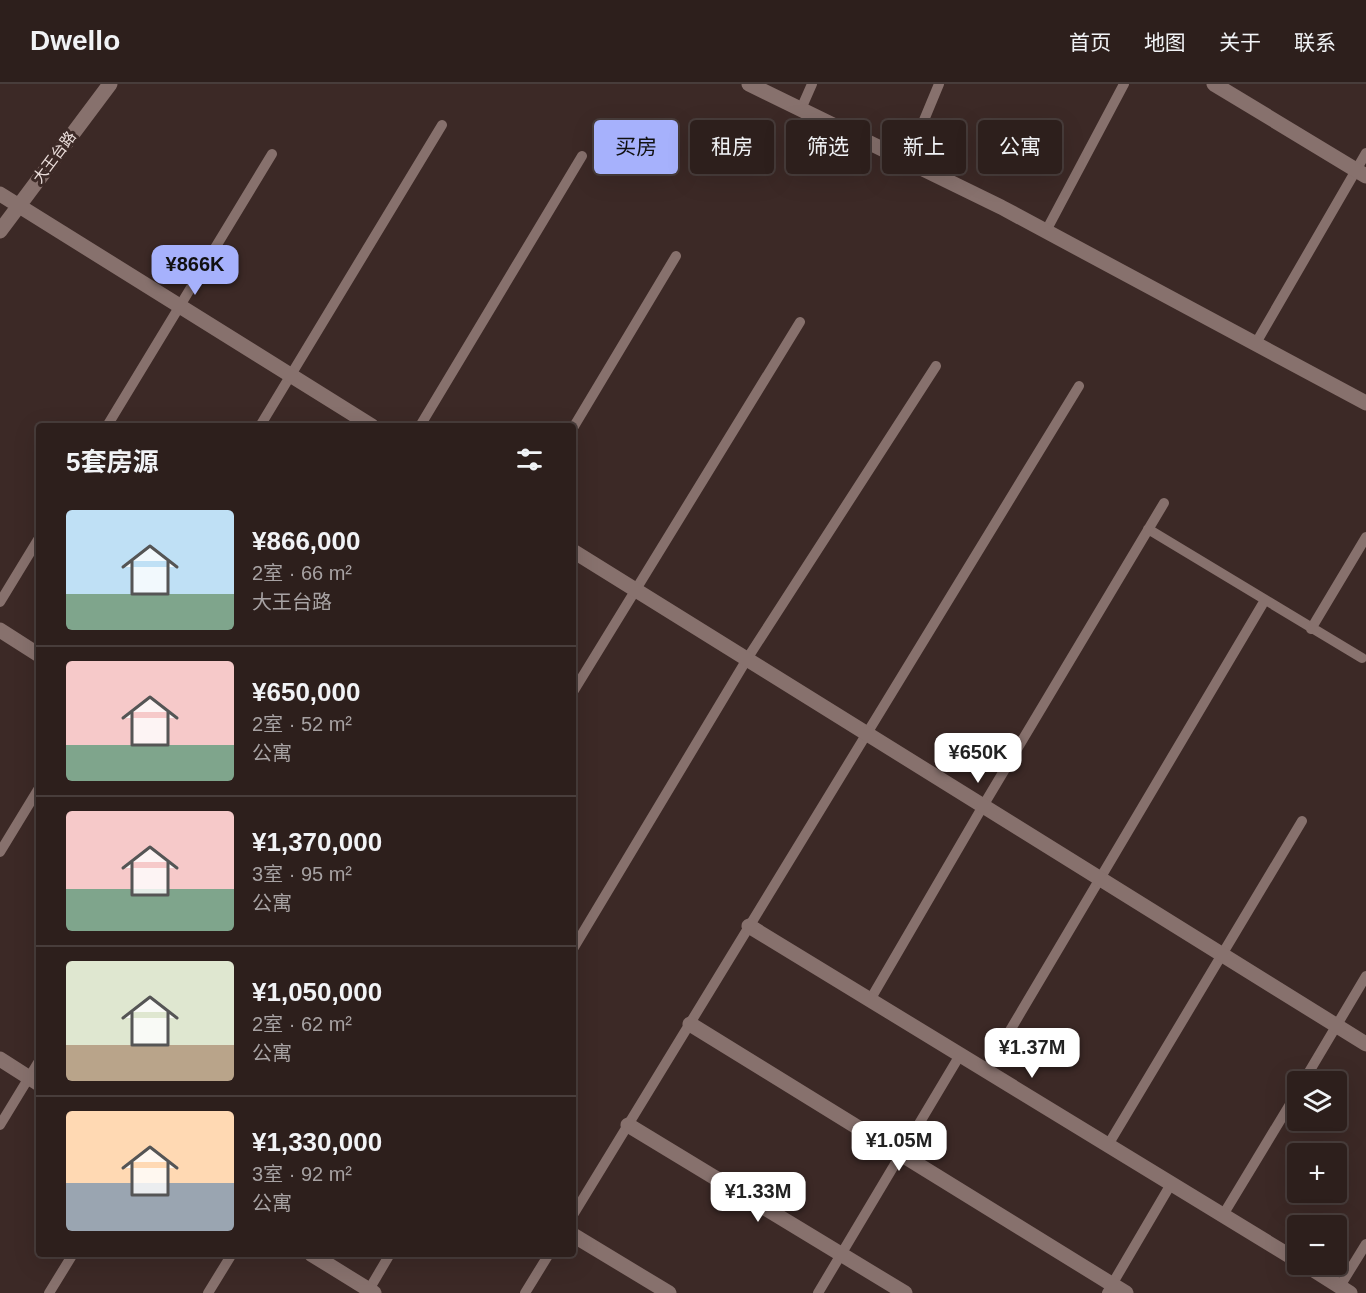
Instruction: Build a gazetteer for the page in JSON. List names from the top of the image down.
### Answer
{
  "streets": {
    "street": ["大王台路"]
  },
  "page": {
    "header": "Dwello",
    "nav": [
      "首页",
      "地图",
      "关于",
      "联系"
    ],
    "chip": [
      "买房",
      "租房",
      "筛选",
      "新上",
      "公寓"
    ],
    "price": [
      "¥866K",
      "¥650K",
      "¥1.37M",
      "¥1.05M",
      "¥1.33M"
    ],
    "heading": "5套房源",
    "list": [
      {
        "name": "¥866,000",
        "note": "2室 · 66 m² · 大王台路"
      },
      {
        "name": "¥650,000",
        "note": "2室 · 52 m² · 公寓"
      },
      {
        "name": "¥1,370,000",
        "note": "3室 · 95 m² · 公寓"
      },
      {
        "name": "¥1,050,000",
        "note": "2室 · 62 m² · 公寓"
      },
      {
        "name": "¥1,330,000",
        "note": "3室 · 92 m² · 公寓"
      }
    ],
    "map_buttons": ["+", "−"]
  }
}
